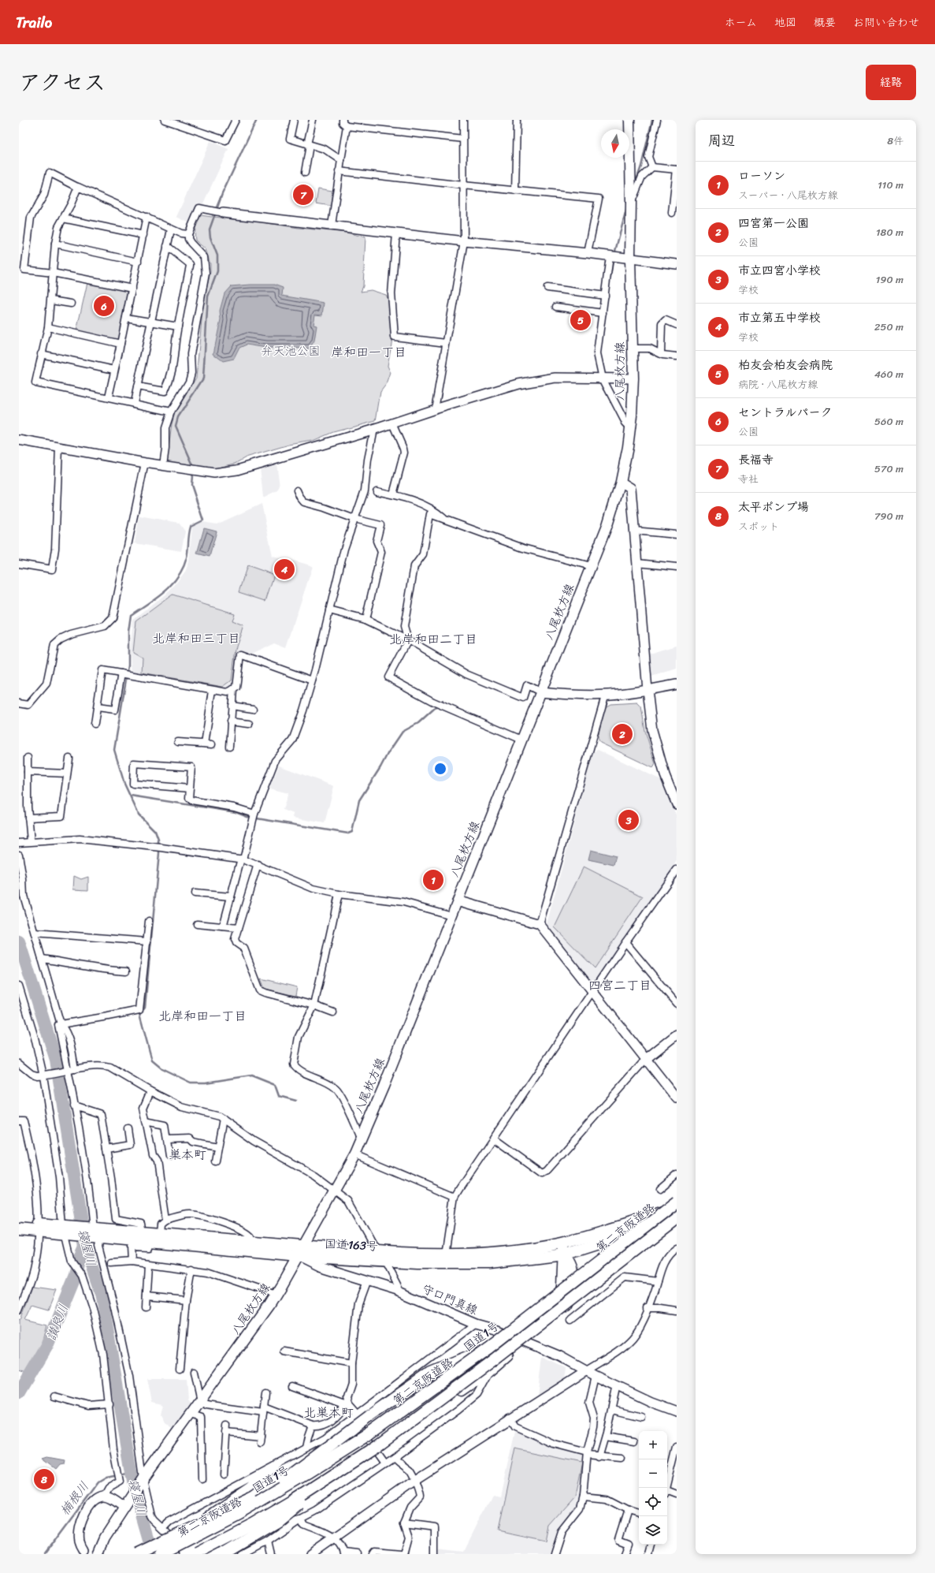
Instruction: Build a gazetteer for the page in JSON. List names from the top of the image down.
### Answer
{
  "streets": {
    "highway": ["第二京阪道路", "国道163号", "国道1号"],
    "main road": ["八尾枚方線"],
    "street": ["守口門真線"]
  },
  "crossings": [
    ["八尾枚方線", "国道163号"],
    ["第二京阪道路", "国道163号"],
    ["国道163号", "守口門真線"]
  ],
  "districts": [
    "岸和田一丁目",
    "北岸和田三丁目",
    "北岸和田二丁目",
    "四宮二丁目",
    "北岸和田一丁目",
    "巣本町",
    "北巣本町"
  ],
  "water": ["寝屋川", "讃良川", "楠根川"],
  "parks": ["弁天池公園"],
  "north": "bottom",
  "page": {
    "header": "Trailo",
    "nav": [
      "ホーム",
      "地図",
      "概要",
      "お問い合わせ"
    ],
    "title": "アクセス",
    "buttons": "経路",
    "heading": ["周辺", "8件"],
    "list": [
      {
        "mark": "1",
        "name": "ローソン",
        "note": "スーパー · 八尾枚方線",
        "value": "110 m"
      },
      {
        "mark": "2",
        "name": "四宮第一公園",
        "note": "公園",
        "value": "180 m"
      },
      {
        "mark": "3",
        "name": "市立四宮小学校",
        "note": "学校",
        "value": "190 m"
      },
      {
        "mark": "4",
        "name": "市立第五中学校",
        "note": "学校",
        "value": "250 m"
      },
      {
        "mark": "5",
        "name": "柏友会柏友会病院",
        "note": "病院 · 八尾枚方線",
        "value": "460 m"
      },
      {
        "mark": "6",
        "name": "セントラルパーク",
        "note": "公園",
        "value": "560 m"
      },
      {
        "mark": "7",
        "name": "長福寺",
        "note": "寺社",
        "value": "570 m"
      },
      {
        "mark": "8",
        "name": "太平ポンプ場",
        "note": "スポット",
        "value": "790 m"
      }
    ],
    "pins": [
      "7",
      "6",
      "5",
      "4",
      "2",
      "3",
      "1",
      "8"
    ],
    "map_buttons": ["+", "−"]
  }
}
